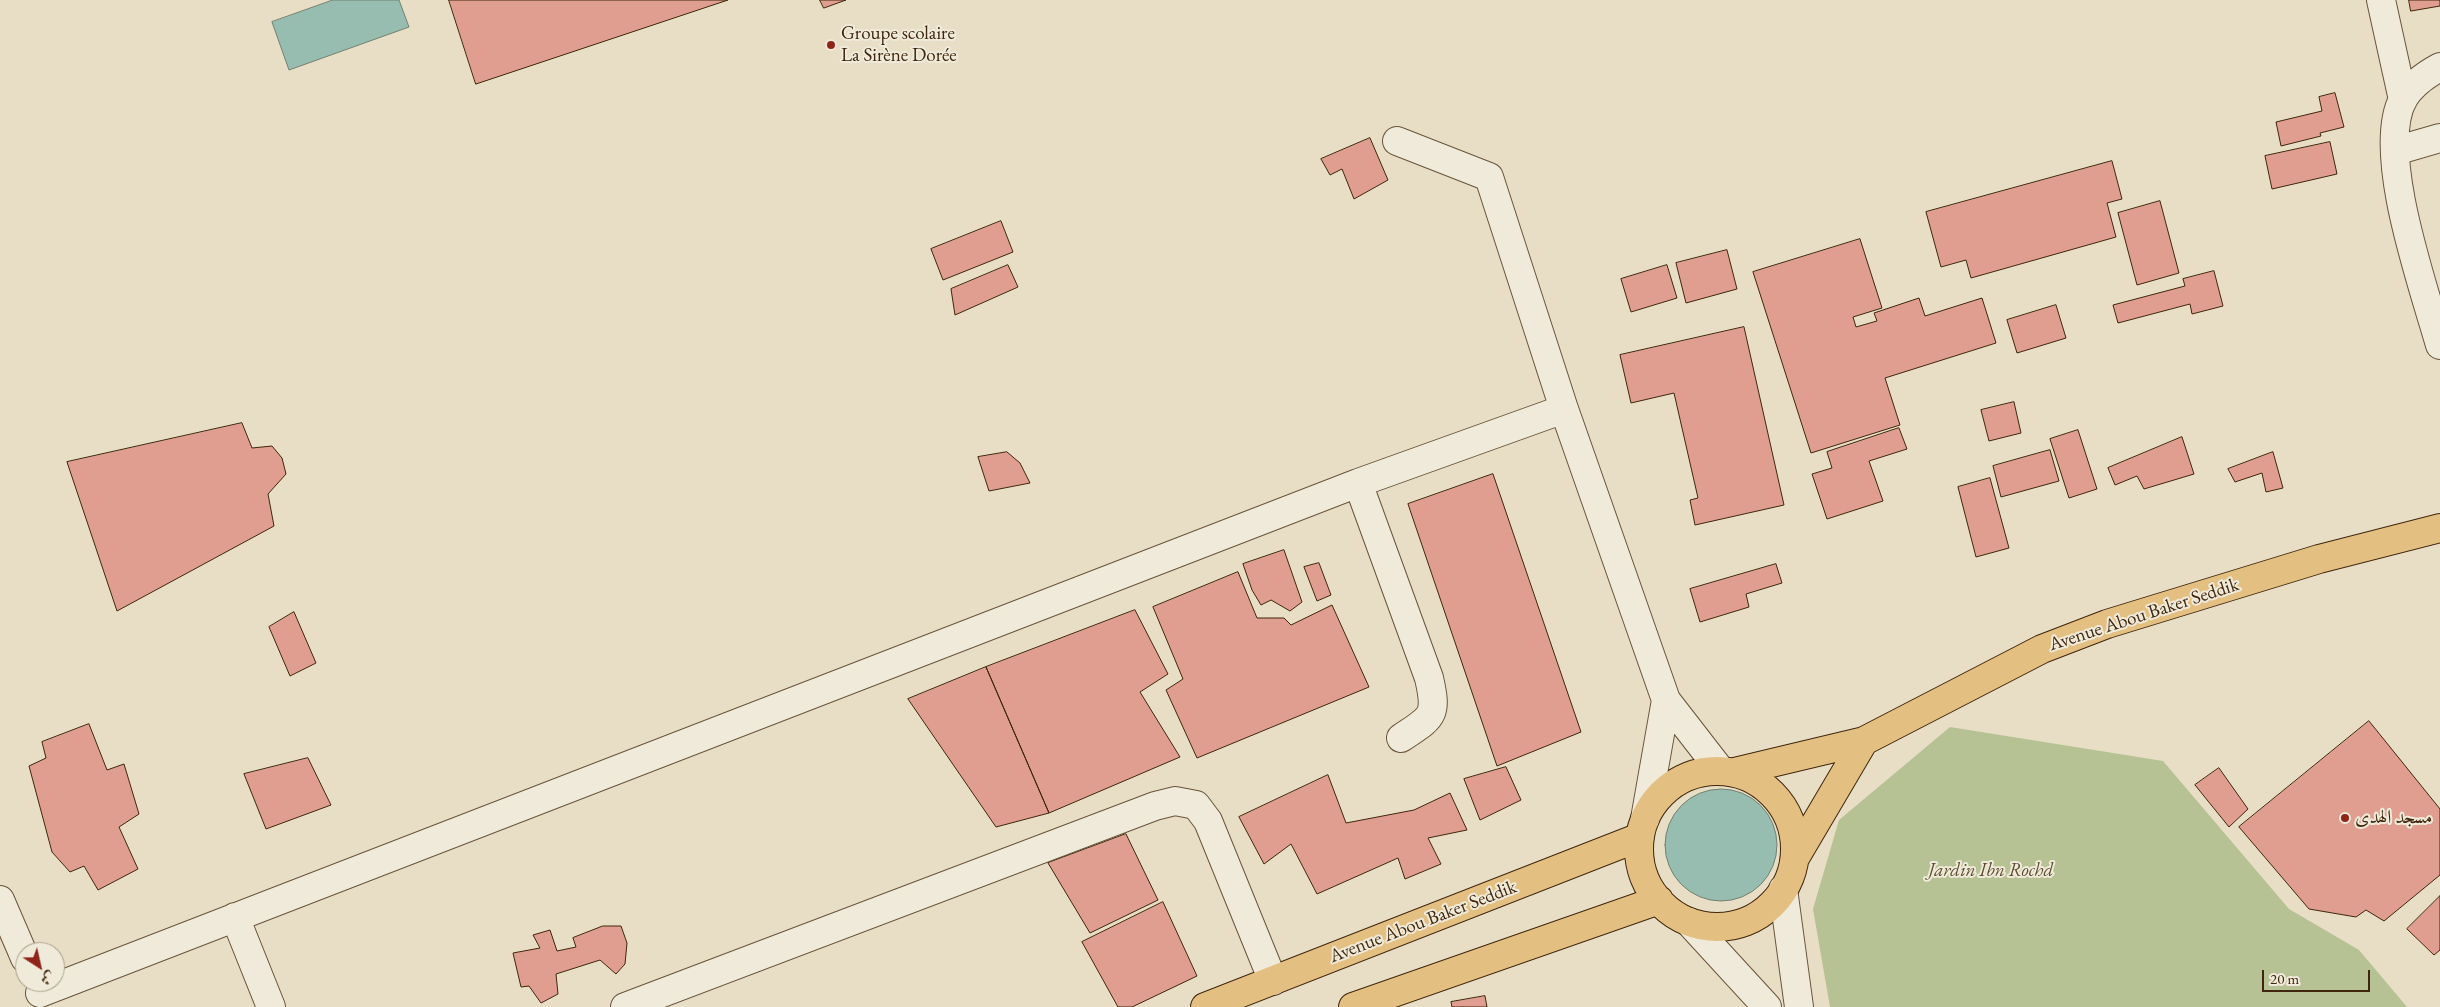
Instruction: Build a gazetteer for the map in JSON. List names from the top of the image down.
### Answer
{
  "streets": {
    "main road": ["Avenue Abou Baker Seddik"]
  },
  "parks": ["Jardin Ibn Rochd"],
  "places": ["Groupe scolaire La Sirène Dorée", "مسجد الهدى"],
  "scale_bar": "20 m",
  "north": "bottom right"
}
